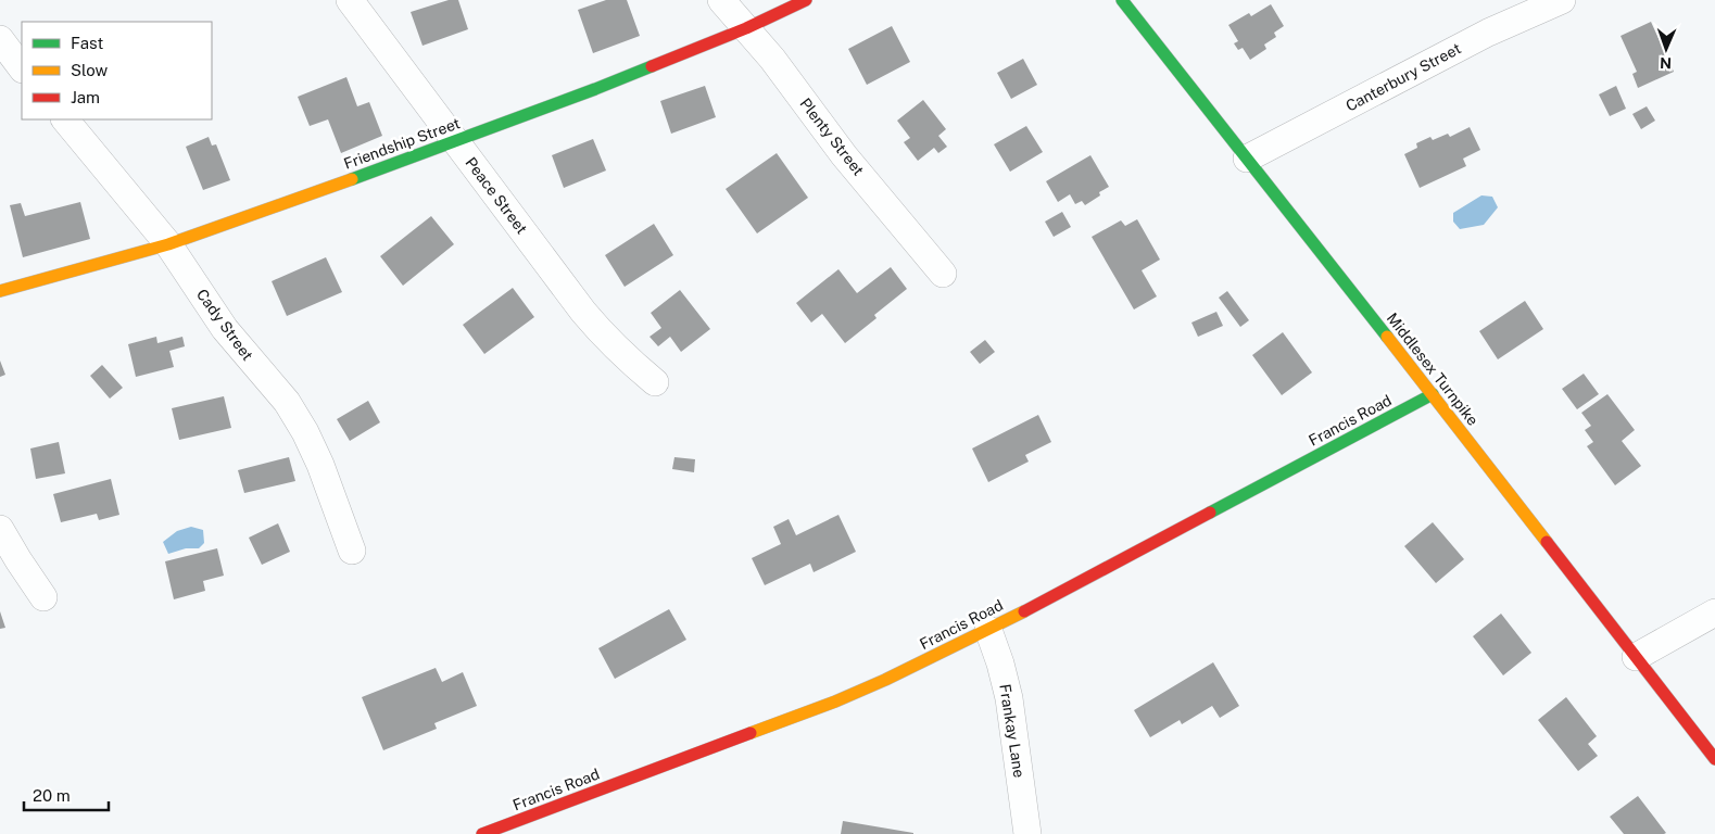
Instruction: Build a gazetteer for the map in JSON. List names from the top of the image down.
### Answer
{
  "streets": {
    "street": [
      "Canterbury Street",
      "Plenty Street",
      "Friendship Street",
      "Peace Street",
      "Cady Street",
      "Middlesex Turnpike",
      "Francis Road",
      "Frankay Lane"
    ]
  },
  "crossings": [
    ["Canterbury Street", "Middlesex Turnpike"],
    ["Plenty Street", "Friendship Street"],
    ["Friendship Street", "Peace Street"],
    ["Friendship Street", "Cady Street"],
    ["Middlesex Turnpike", "Francis Road"],
    ["Francis Road", "Frankay Lane"]
  ],
  "legend": ["Fast", "Slow", "Jam"],
  "scale_bar": "20 m",
  "north": "bottom"
}
